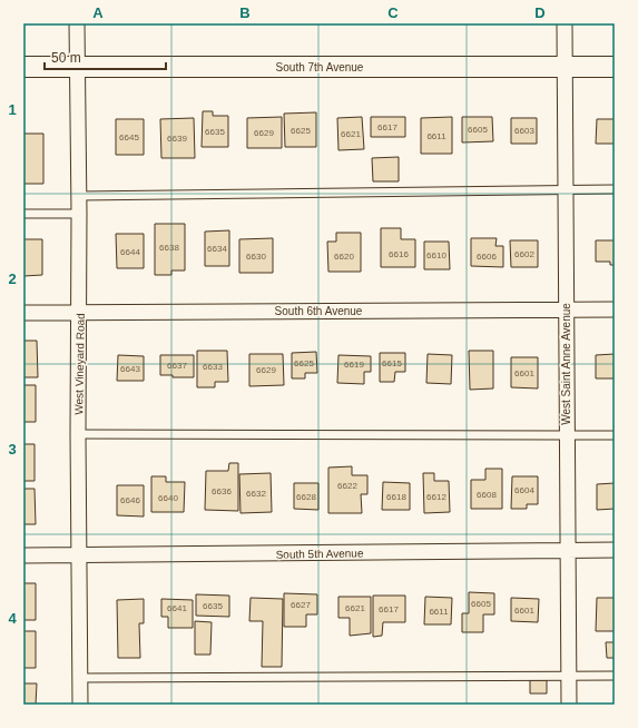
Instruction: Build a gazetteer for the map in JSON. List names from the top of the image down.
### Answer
{
  "streets": {
    "main road": ["South 7th Avenue"],
    "street": [
      "South 6th Avenue",
      "West Vineyard Road",
      "West Saint Anne Avenue",
      "South 5th Avenue"
    ]
  },
  "crossings": [
    ["South 7th Avenue", "West Vineyard Road"],
    ["South 7th Avenue", "West Saint Anne Avenue"],
    ["South 6th Avenue", "West Vineyard Road"],
    ["South 6th Avenue", "West Saint Anne Avenue"],
    ["West Vineyard Road", "South 5th Avenue"],
    ["West Saint Anne Avenue", "South 5th Avenue"]
  ],
  "house_numbers": [
    "6617",
    "6605",
    "6625",
    "6603",
    "6635",
    "6629",
    "6621",
    "6611",
    "6645",
    "6639",
    "6638",
    "6634",
    "6644",
    "6616",
    "6602",
    "6610",
    "6630",
    "6620",
    "6606",
    "6625",
    "6615",
    "6619",
    "6637",
    "6633",
    "6643",
    "6629",
    "6601",
    "6622",
    "6604",
    "6636",
    "6632",
    "6608",
    "6628",
    "6618",
    "6612",
    "6640",
    "6646",
    "6605",
    "6627",
    "6635",
    "6641",
    "6621",
    "6617",
    "6601",
    "6611"
  ],
  "scale_bar": "50 m",
  "grid": {
    "columns": [
      "A",
      "B",
      "C",
      "D"
    ],
    "rows": [
      "1",
      "2",
      "3",
      "4"
    ]
  }
}
